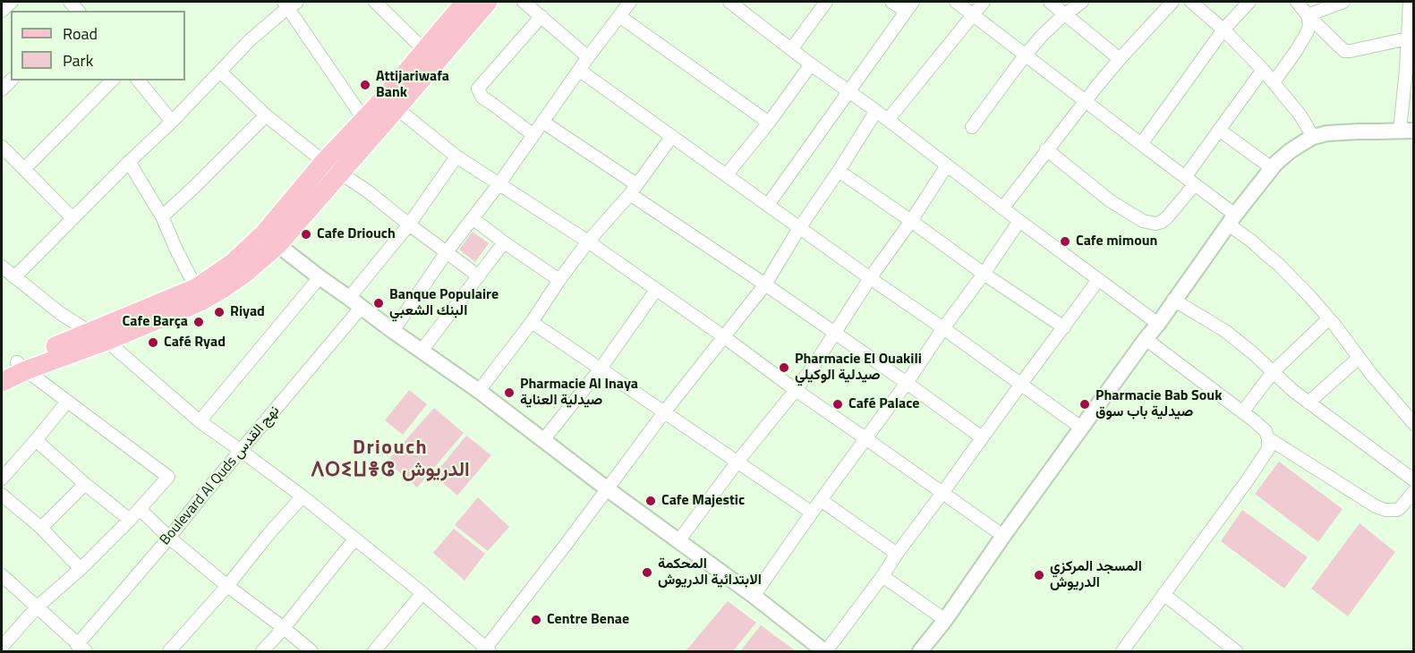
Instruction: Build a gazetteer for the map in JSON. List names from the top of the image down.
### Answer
{
  "streets": {
    "street": ["Boulevard Al Quds نهج القدس"]
  },
  "districts": ["Driouch ⴷⵔⵉⵡⴻⵛ الدريوش"],
  "places": [
    "Attijariwafa Bank",
    "Cafe Driouch",
    "Cafe mimoun",
    "Banque Populaire البنك الشعبي",
    "Riyad",
    "Cafe Barça",
    "Café Ryad",
    "Pharmacie El Ouakili صيدلية الوكيلي",
    "Pharmacie Al Inaya صيدلية العناية",
    "Café Palace",
    "Pharmacie Bab Souk صيدلية باب سوق",
    "Cafe Majestic",
    "المحكمة الابتدائية الدريوش",
    "المسجد المركزي الدريوش",
    "Centre Benae"
  ],
  "legend": ["Road", "Park"]
}
